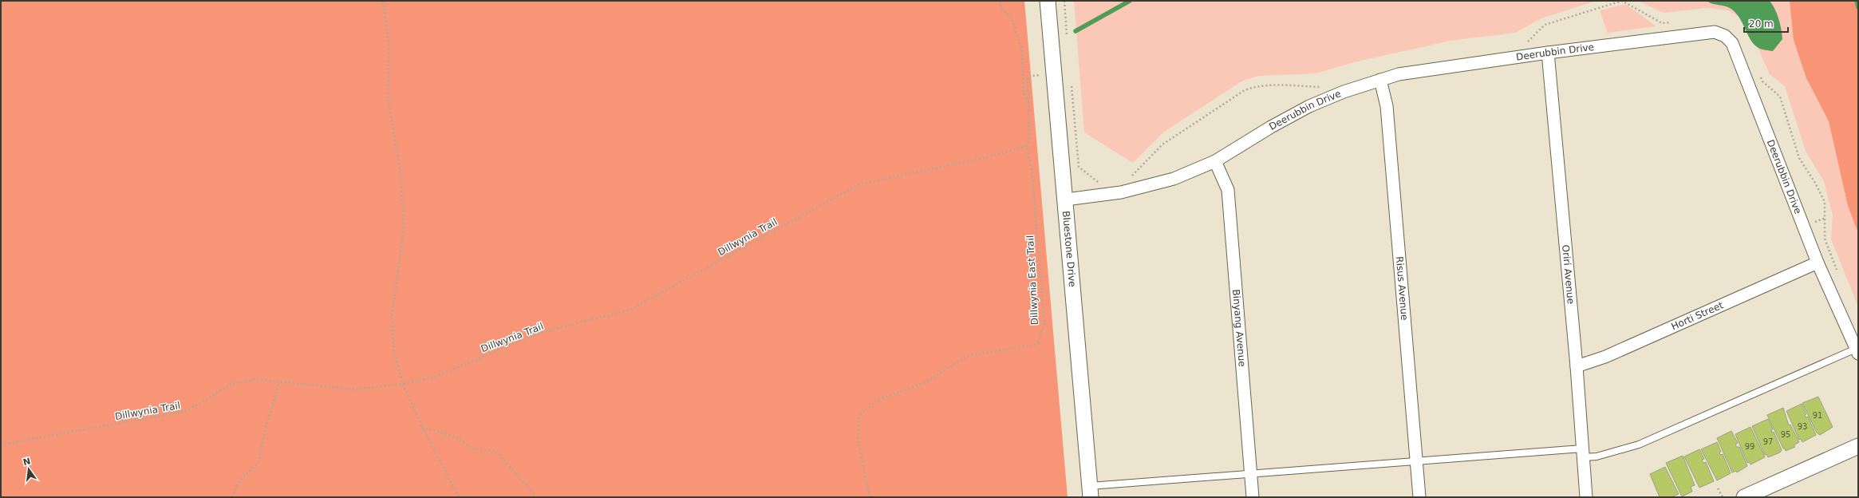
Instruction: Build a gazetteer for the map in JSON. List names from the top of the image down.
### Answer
{
  "streets": {
    "street": [
      "Deerubbin Drive",
      "Bluestone Drive",
      "Oriri Avenue",
      "Risus Avenue",
      "Horti Street",
      "Binyang Avenue"
    ],
    "path": ["Dillwynia Trail", "Dillwynia East Trail"]
  },
  "crossings": [
    ["Deerubbin Drive", "Bluestone Drive"],
    ["Deerubbin Drive", "Oriri Avenue"],
    ["Deerubbin Drive", "Risus Avenue"],
    ["Deerubbin Drive", "Horti Street"],
    ["Deerubbin Drive", "Binyang Avenue"],
    ["Dillwynia Trail", "Dillwynia East Trail"],
    ["Oriri Avenue", "Horti Street"]
  ],
  "house_numbers": [
    "91",
    "93",
    "95",
    "97",
    "99"
  ],
  "scale_bar": "20 m",
  "north": "top"
}
